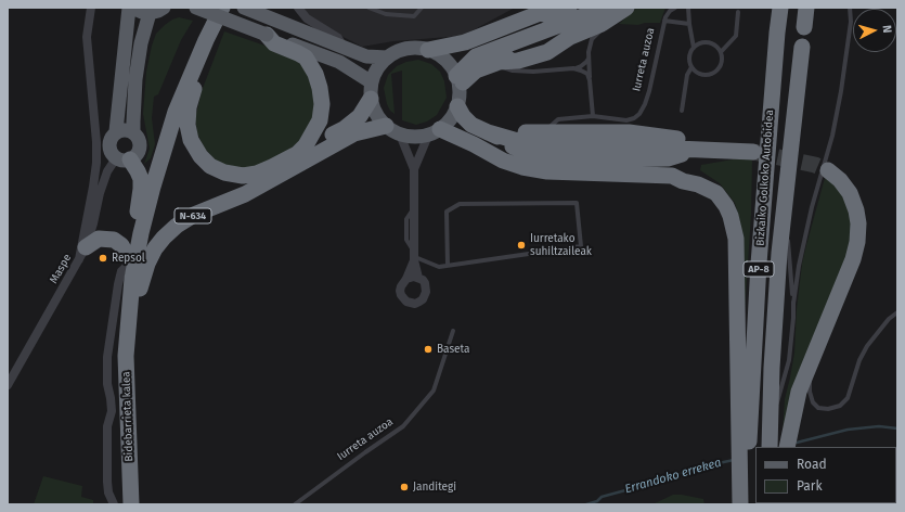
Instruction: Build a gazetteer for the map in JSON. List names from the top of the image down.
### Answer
{
  "streets": {
    "highway": [
      "Bizkaiko Golkoko Autobidea",
      "N-634",
      "AP-8",
      "Bidebarrieta kalea"
    ],
    "street": ["Maspe"],
    "lane": ["Iurreta auzoa"]
  },
  "crossings": [
    ["N-634", "Bidebarrieta kalea"]
  ],
  "water": ["Errandoko errekea"],
  "places": [
    "Iurretako suhiltzaileak",
    "Repsol",
    "Baseta",
    "Janditegi"
  ],
  "legend": ["Road", "Park"],
  "north": "right"
}
